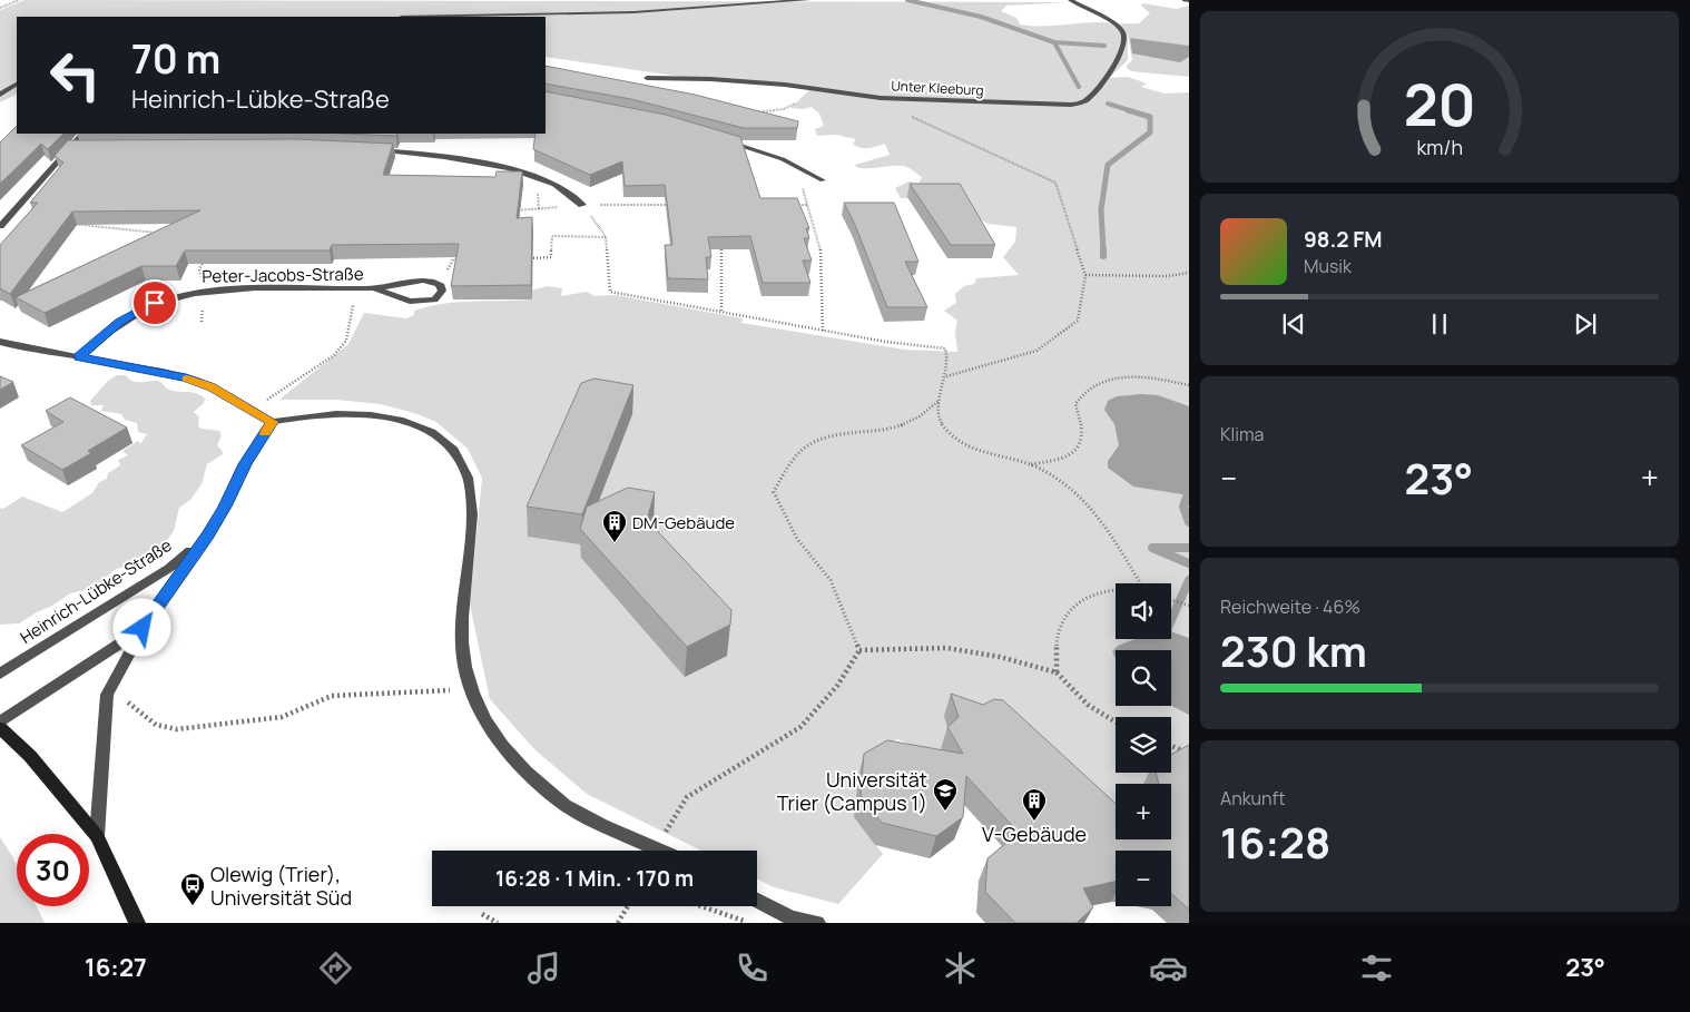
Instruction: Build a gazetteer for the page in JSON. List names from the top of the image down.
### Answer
{
  "streets": {
    "street": ["Unter Kleeburg", "Peter-Jacobs-Straße", "Heinrich-Lübke-Straße"]
  },
  "places": {
    "building": ["DM-Gebäude", "V-Gebäude"],
    "school or university": ["Universität Trier (Campus 1)"],
    "bus stop": ["Olewig (Trier), Universität Süd"]
  },
  "page": {
    "turn": ["70 m", "Heinrich-Lübke-Straße"],
    "song": ["98.2 FM", "Musik"],
    "tile": [
      "Klima",
      ["Reichweite · 46%", "230 km"],
      ["Ankunft", "16:28"]
    ],
    "heat": ["−", "23°", "+"],
    "map_buttons": ["+", "−"],
    "limit": "30",
    "trip": "16:28 · 1 Min. · 170 m",
    "tabs": ["16:27", "23°"],
    "gauge": ["20", "km/h"]
  }
}
